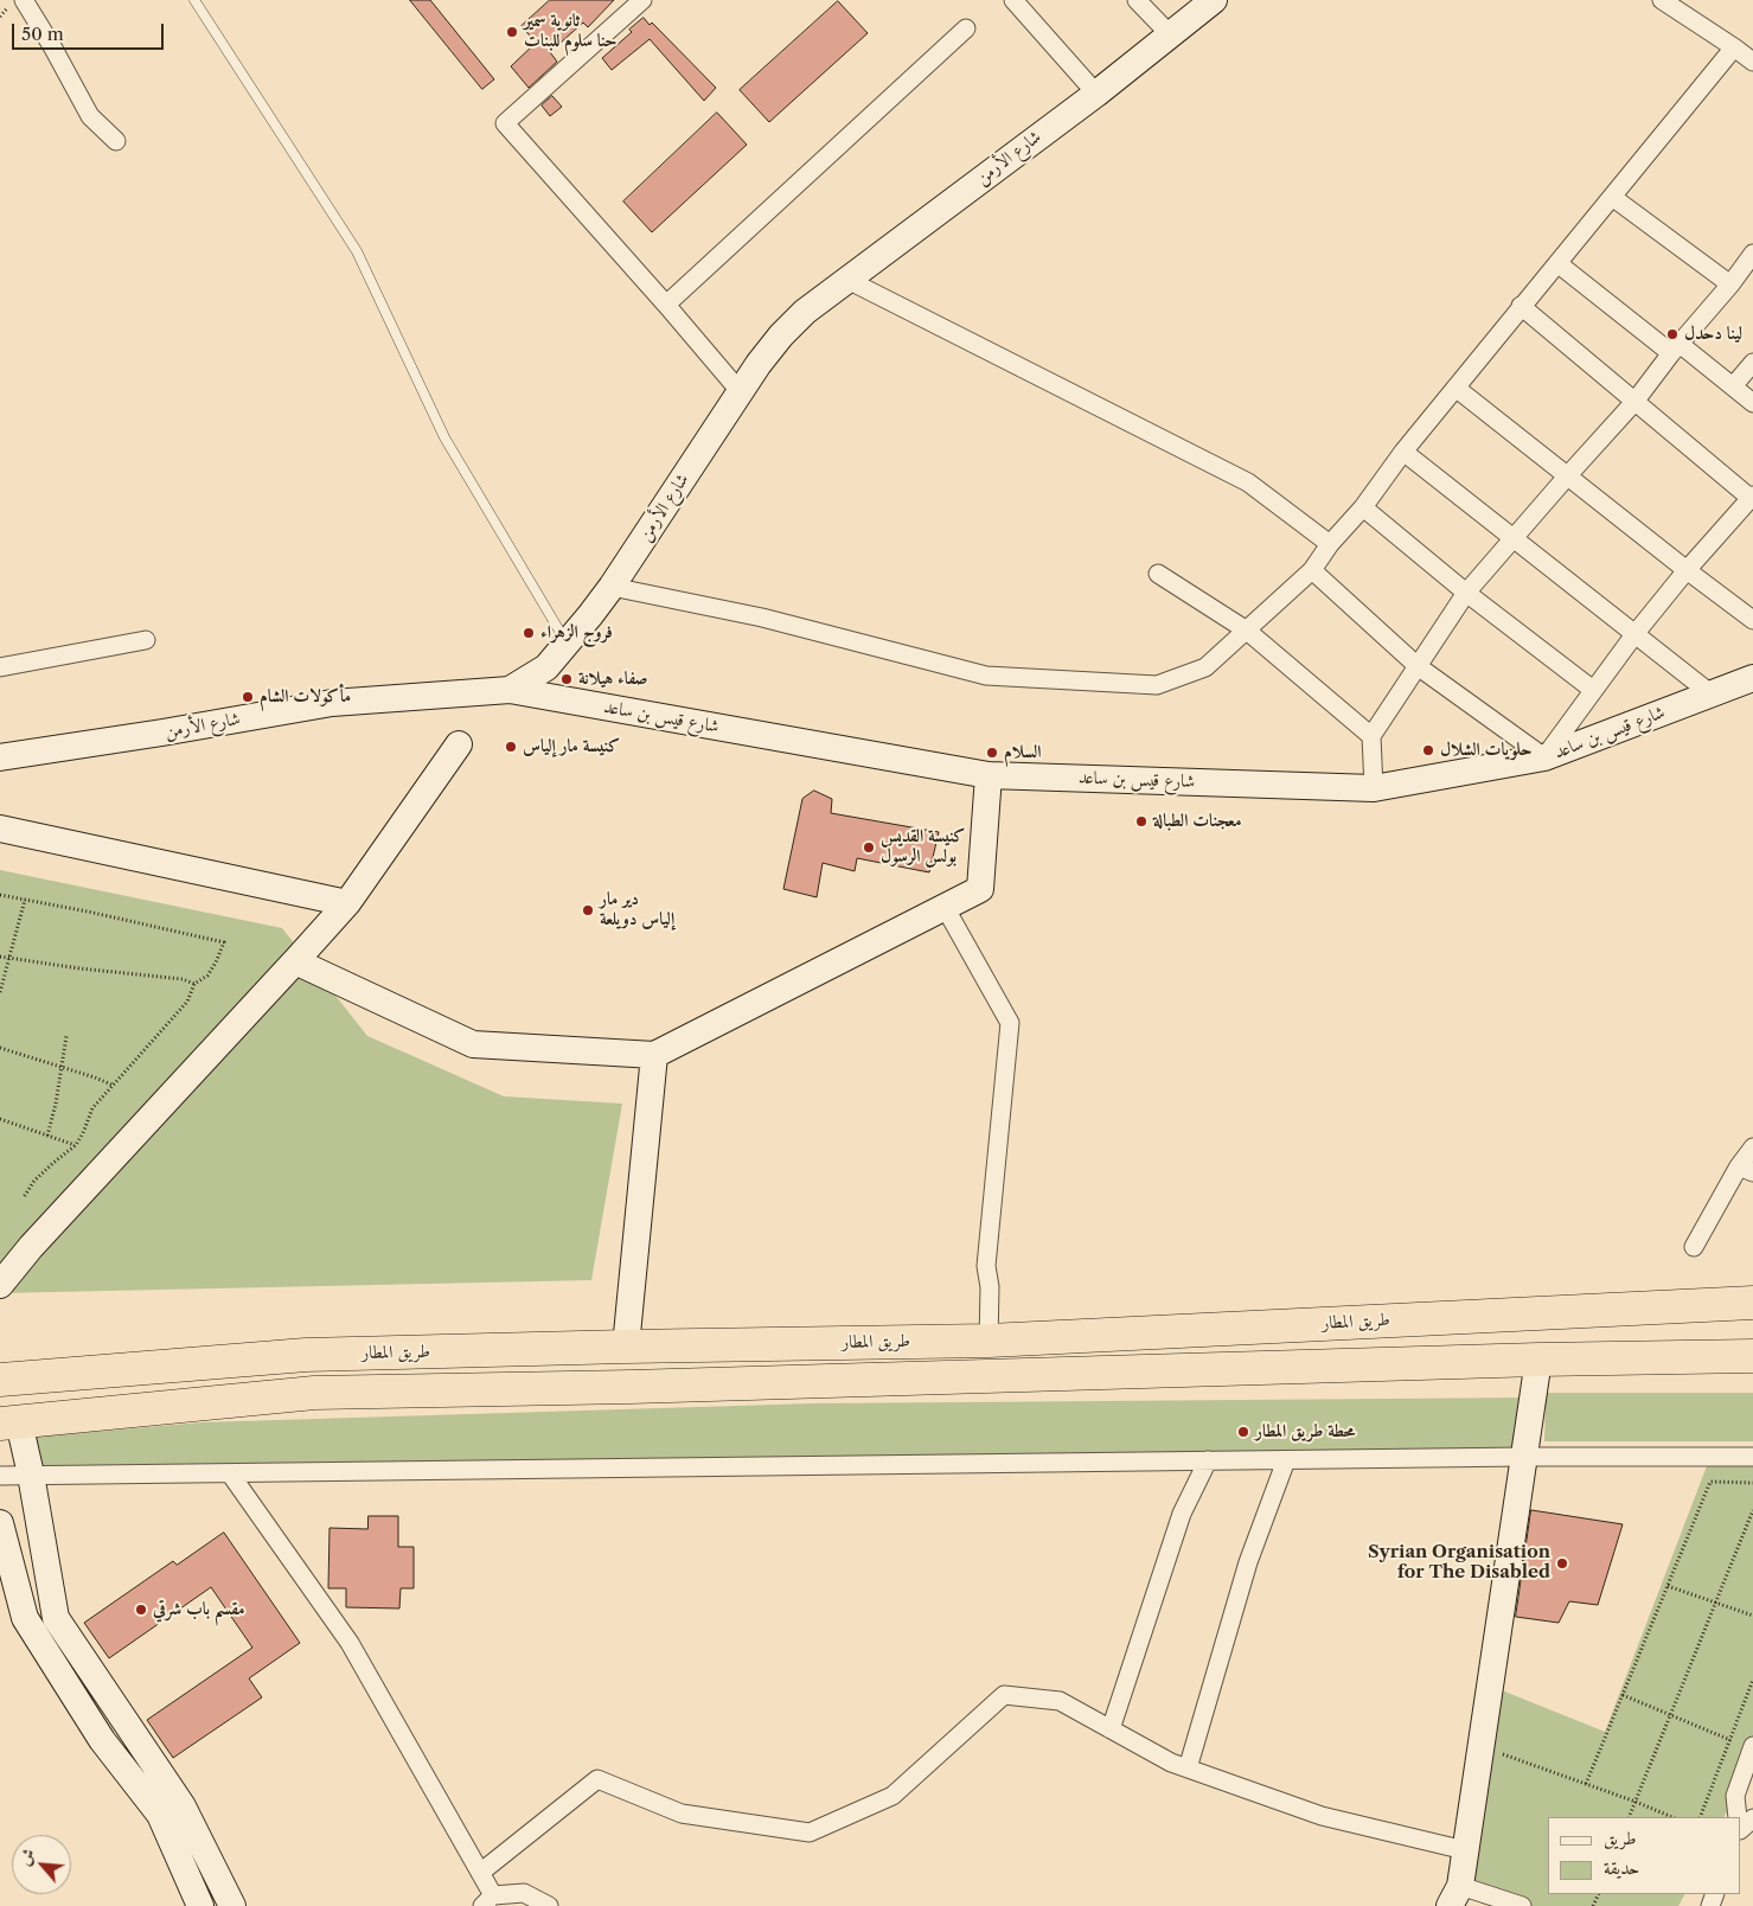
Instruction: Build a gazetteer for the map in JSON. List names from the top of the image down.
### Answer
{
  "streets": {
    "highway": ["طريق المطار"],
    "main road": ["شارع الأرمن", "شارع قيس بن ساعد"]
  },
  "crossings": [
    ["شارع الأرمن", "شارع قيس بن ساعد"]
  ],
  "places": [
    "ثانوية سمير حنا سلوم للبنات",
    "لينا دحدل",
    "فروج الزهراء",
    "صفاء هيلانة",
    "مأكولات الشام",
    "كنيسة مار إلياس",
    "حلويات الشلال",
    "السلام",
    "معجنات الطبالة",
    "كنيسة القديس بولس الرسول",
    "دير مار إلياس دويلعة",
    "محطة طريق المطار",
    "Syrian Organisation for The Disabled",
    "مقسم باب شرقي"
  ],
  "legend": ["طريق", "حديقة"],
  "scale_bar": "50 m",
  "north": "top left"
}
